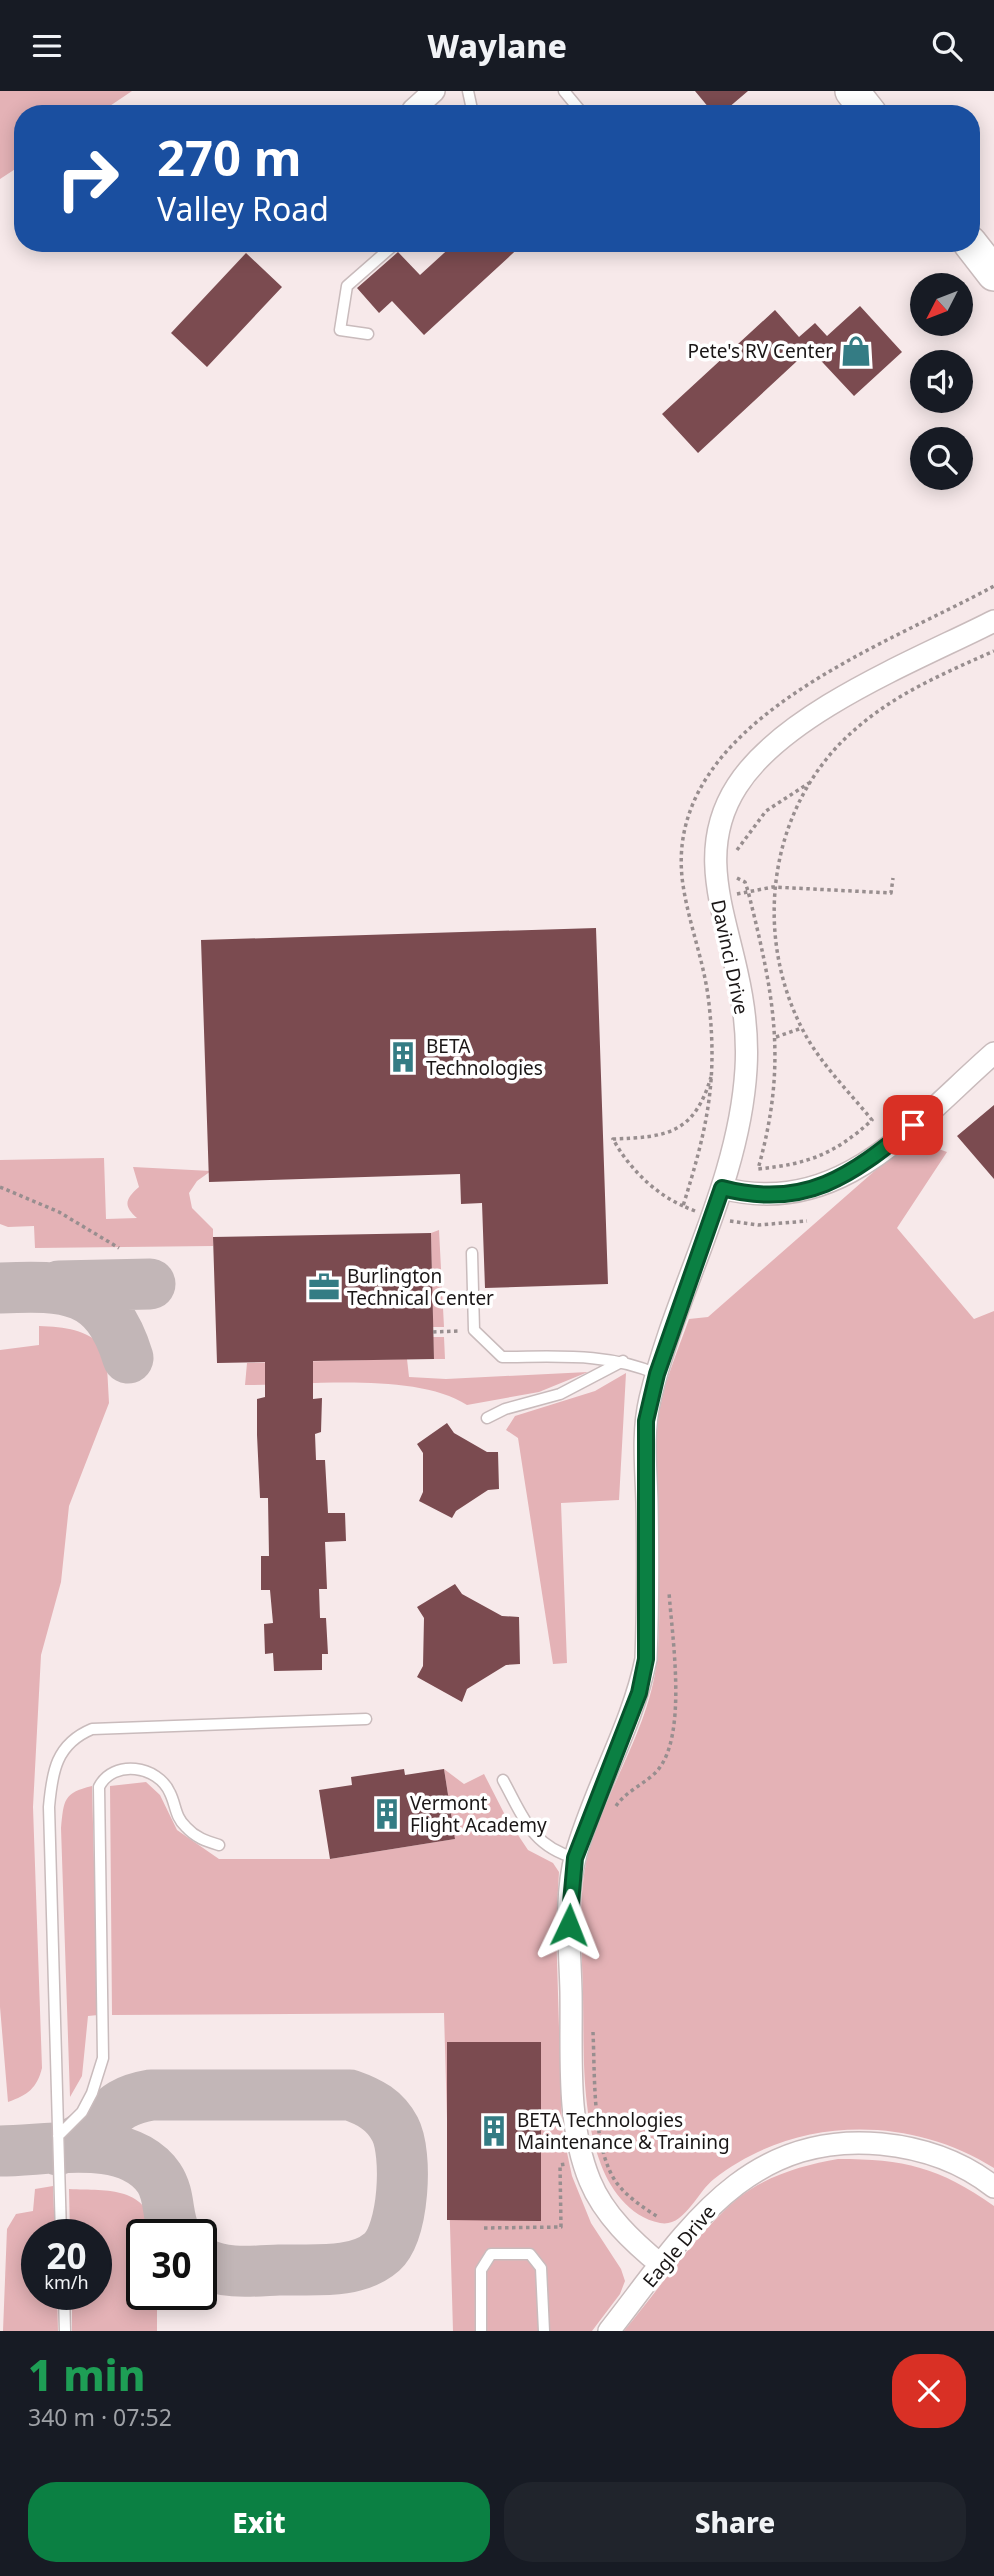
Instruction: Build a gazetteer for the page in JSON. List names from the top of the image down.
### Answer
{
  "streets": {
    "street": ["Davinci Drive", "Eagle Drive"]
  },
  "crossings": [
    ["Davinci Drive", "Eagle Drive"]
  ],
  "places": {
    "shop": ["Pete's RV Center"],
    "building": ["BETA Technologies", "Vermont Flight Academy", "BETA Technologies Maintenance & Training"],
    "office": ["Burlington Technical Center"]
  },
  "north": "bottom left",
  "page": {
    "header": "Waylane",
    "turn": ["270 m", "Valley Road"],
    "speed": "20 km/h",
    "limit": "30",
    "heading": ["1 min", "340 m · 07:52"],
    "buttons": ["Exit", "Share"]
  }
}
